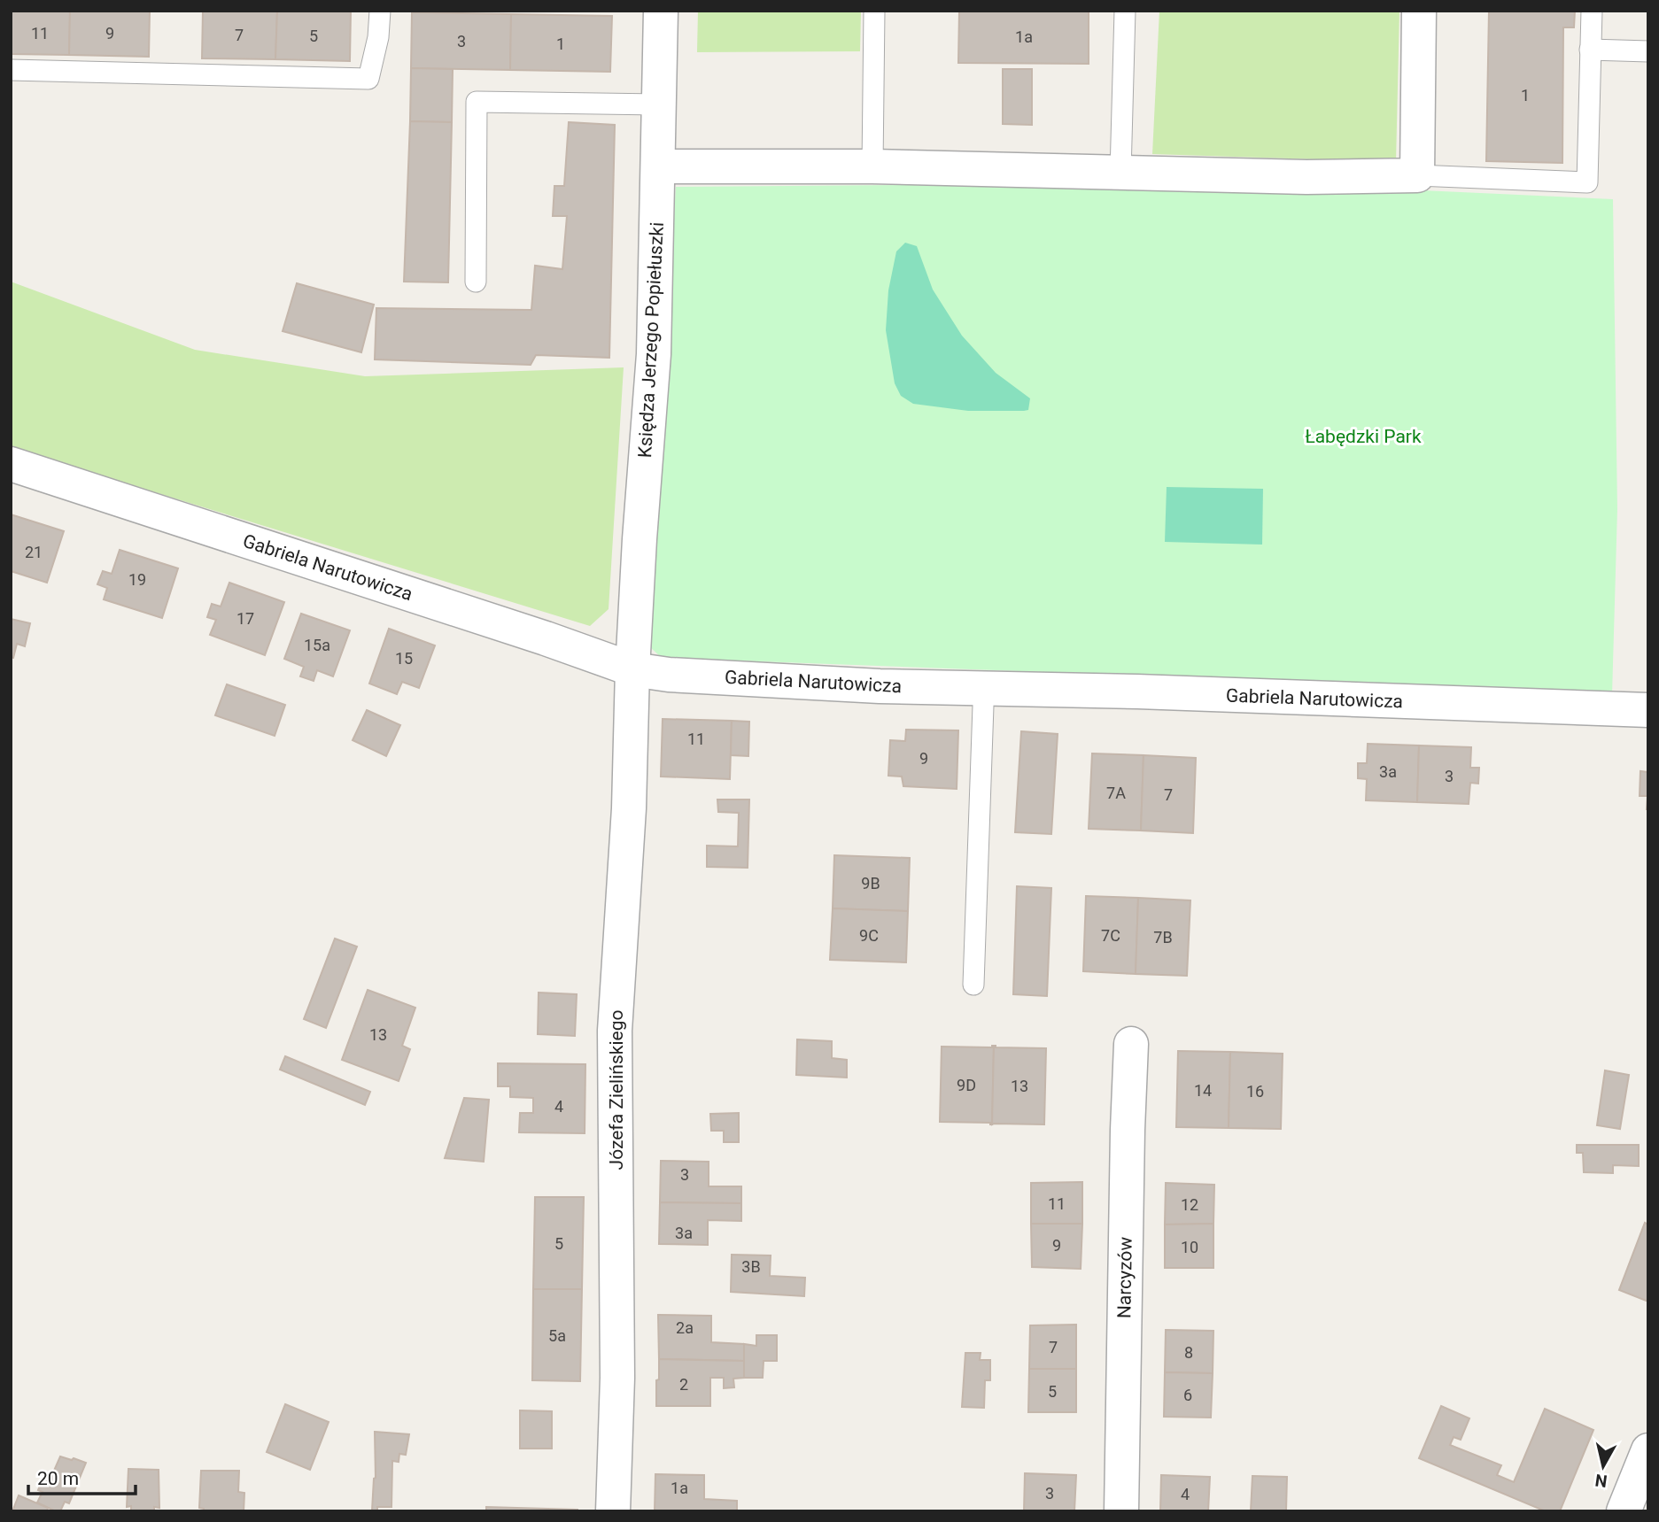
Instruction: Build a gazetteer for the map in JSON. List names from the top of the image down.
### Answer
{
  "streets": {
    "street": [
      "Księdza Jerzego Popiełuszki",
      "Gabriela Narutowicza",
      "Józefa Zielińskiego",
      "Narcyzów"
    ]
  },
  "crossings": [
    ["Księdza Jerzego Popiełuszki", "Gabriela Narutowicza"],
    ["Księdza Jerzego Popiełuszki", "Józefa Zielińskiego"],
    ["Gabriela Narutowicza", "Józefa Zielińskiego"]
  ],
  "parks": ["Łabędzki Park"],
  "house_numbers": [
    "11",
    "9",
    "7",
    "5",
    "1a",
    "3",
    "1",
    "1",
    "21",
    "19",
    "17",
    "15a",
    "15",
    "11",
    "9",
    "3a",
    "3",
    "7A",
    "7",
    "9B",
    "9C",
    "7C",
    "7B",
    "13",
    "9D",
    "13",
    "14",
    "16",
    "4",
    "3",
    "11",
    "12",
    "3a",
    "5",
    "9",
    "10",
    "3B",
    "2a",
    "5a",
    "7",
    "8",
    "2",
    "5",
    "6",
    "1a",
    "3",
    "4"
  ],
  "scale_bar": "20 m",
  "north": "bottom"
}
